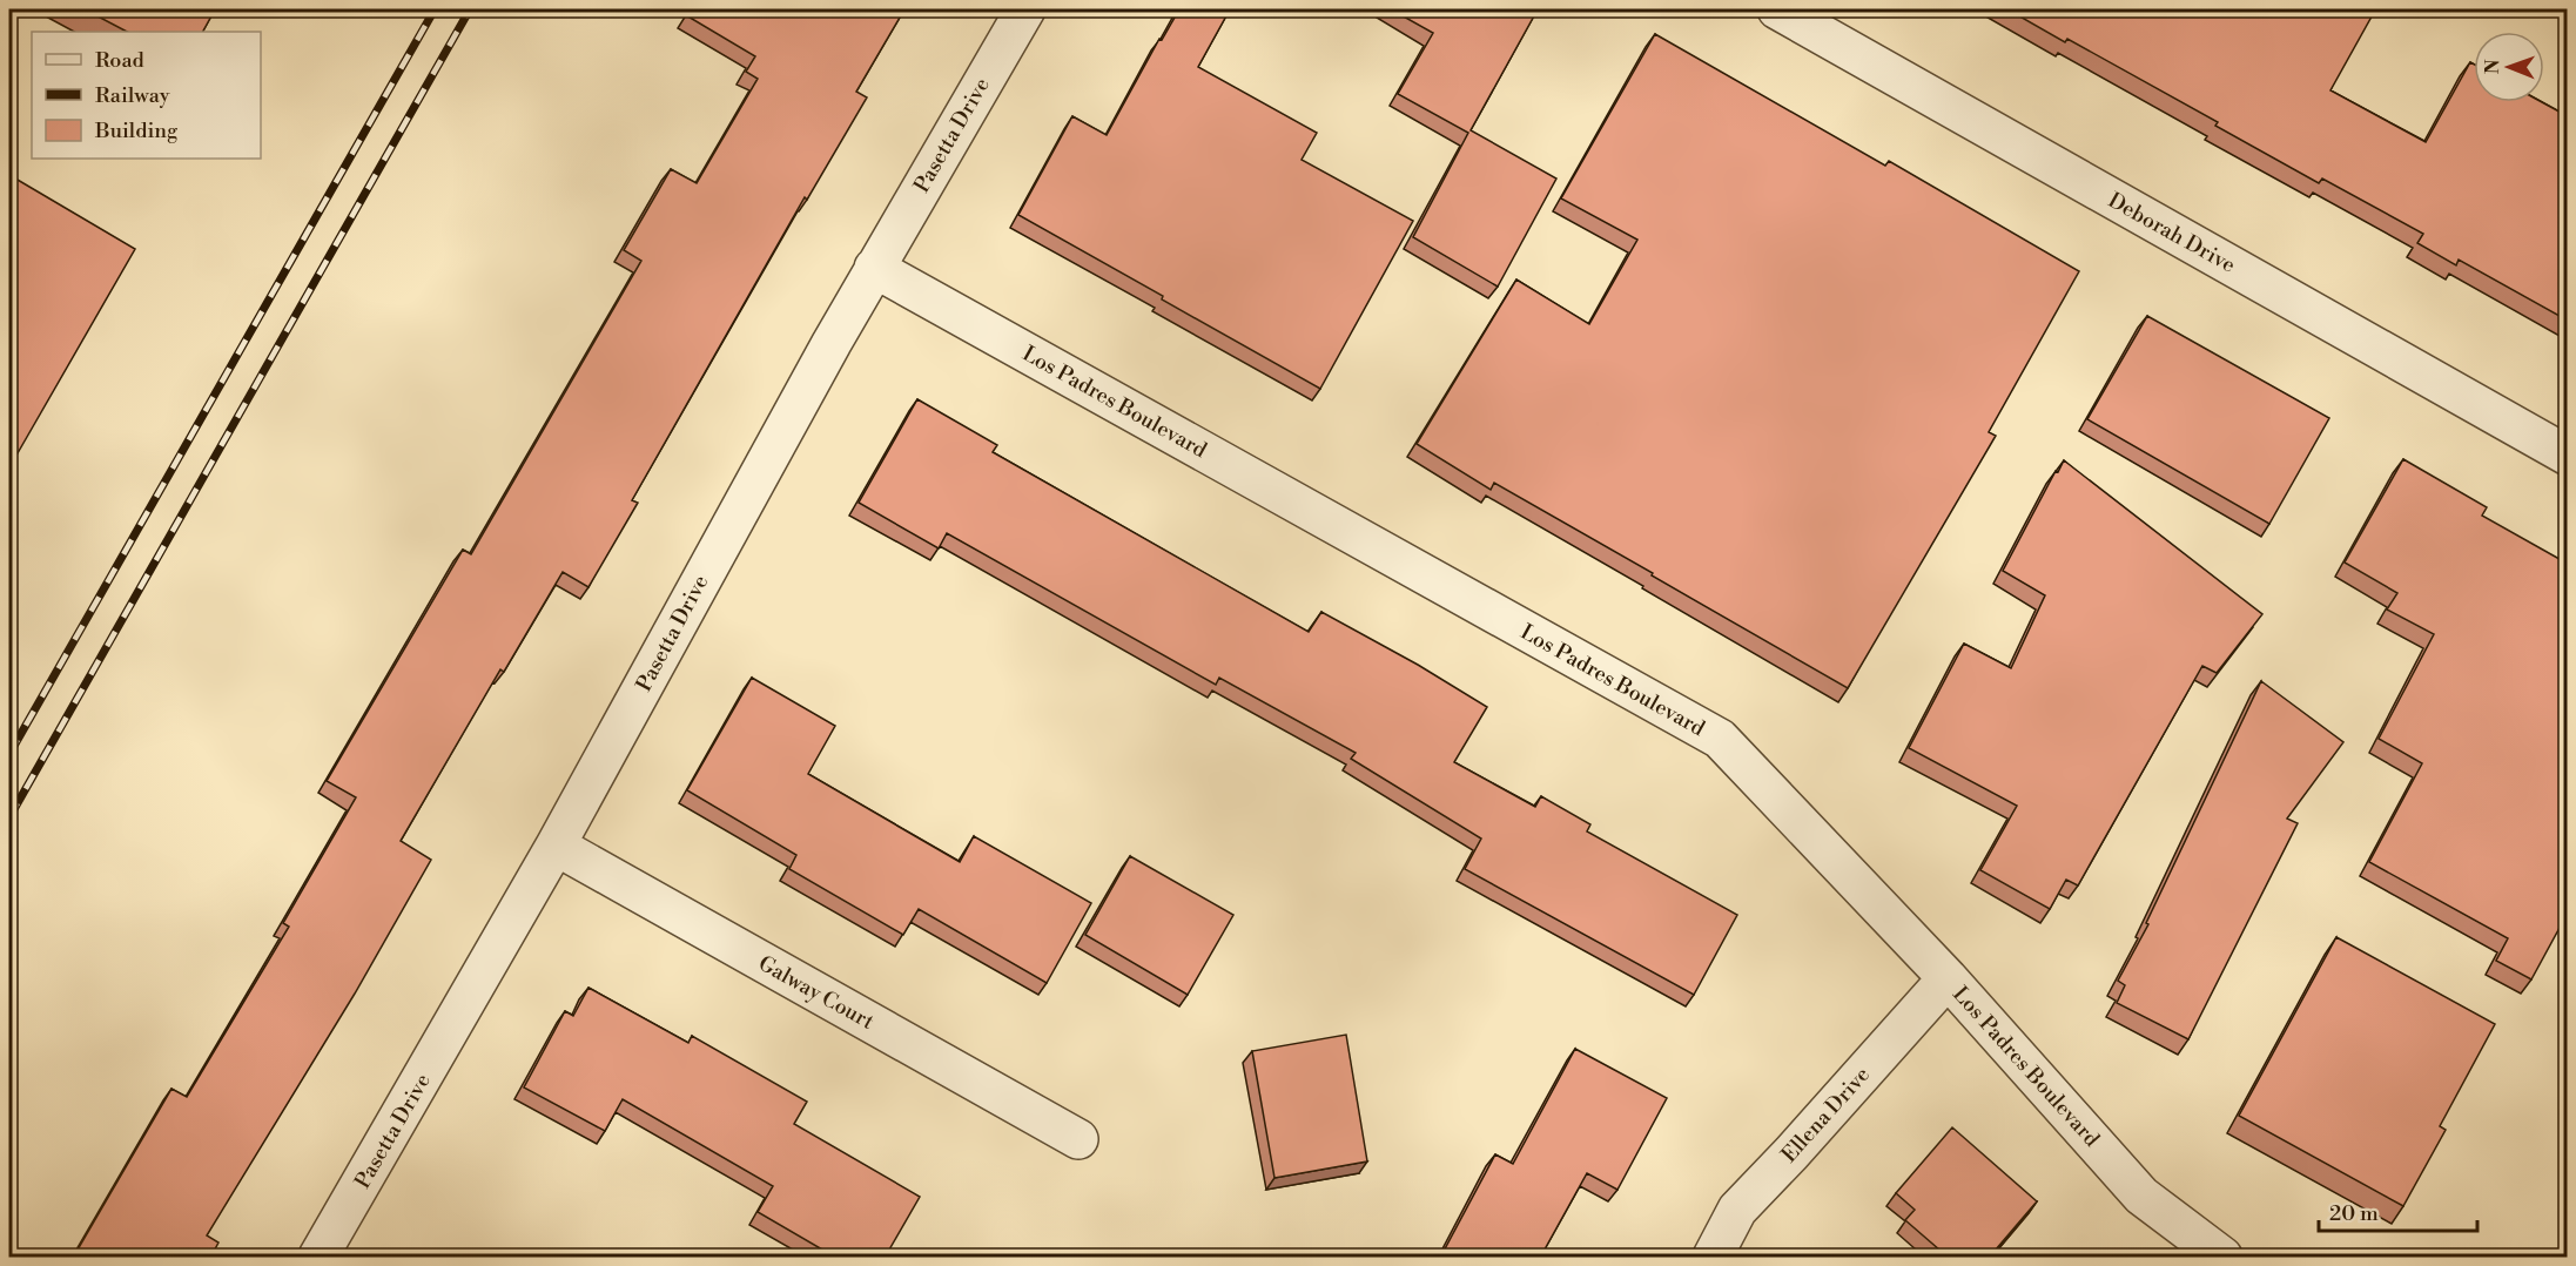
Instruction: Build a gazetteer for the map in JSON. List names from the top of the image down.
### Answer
{
  "streets": {
    "street": [
      "Pasetta Drive",
      "Deborah Drive",
      "Los Padres Boulevard",
      "Galway Court",
      "Ellena Drive"
    ]
  },
  "crossings": [
    ["Pasetta Drive", "Los Padres Boulevard"],
    ["Pasetta Drive", "Galway Court"],
    ["Los Padres Boulevard", "Ellena Drive"]
  ],
  "legend": ["Road", "Railway", "Building"],
  "scale_bar": "20 m",
  "north": "left"
}
